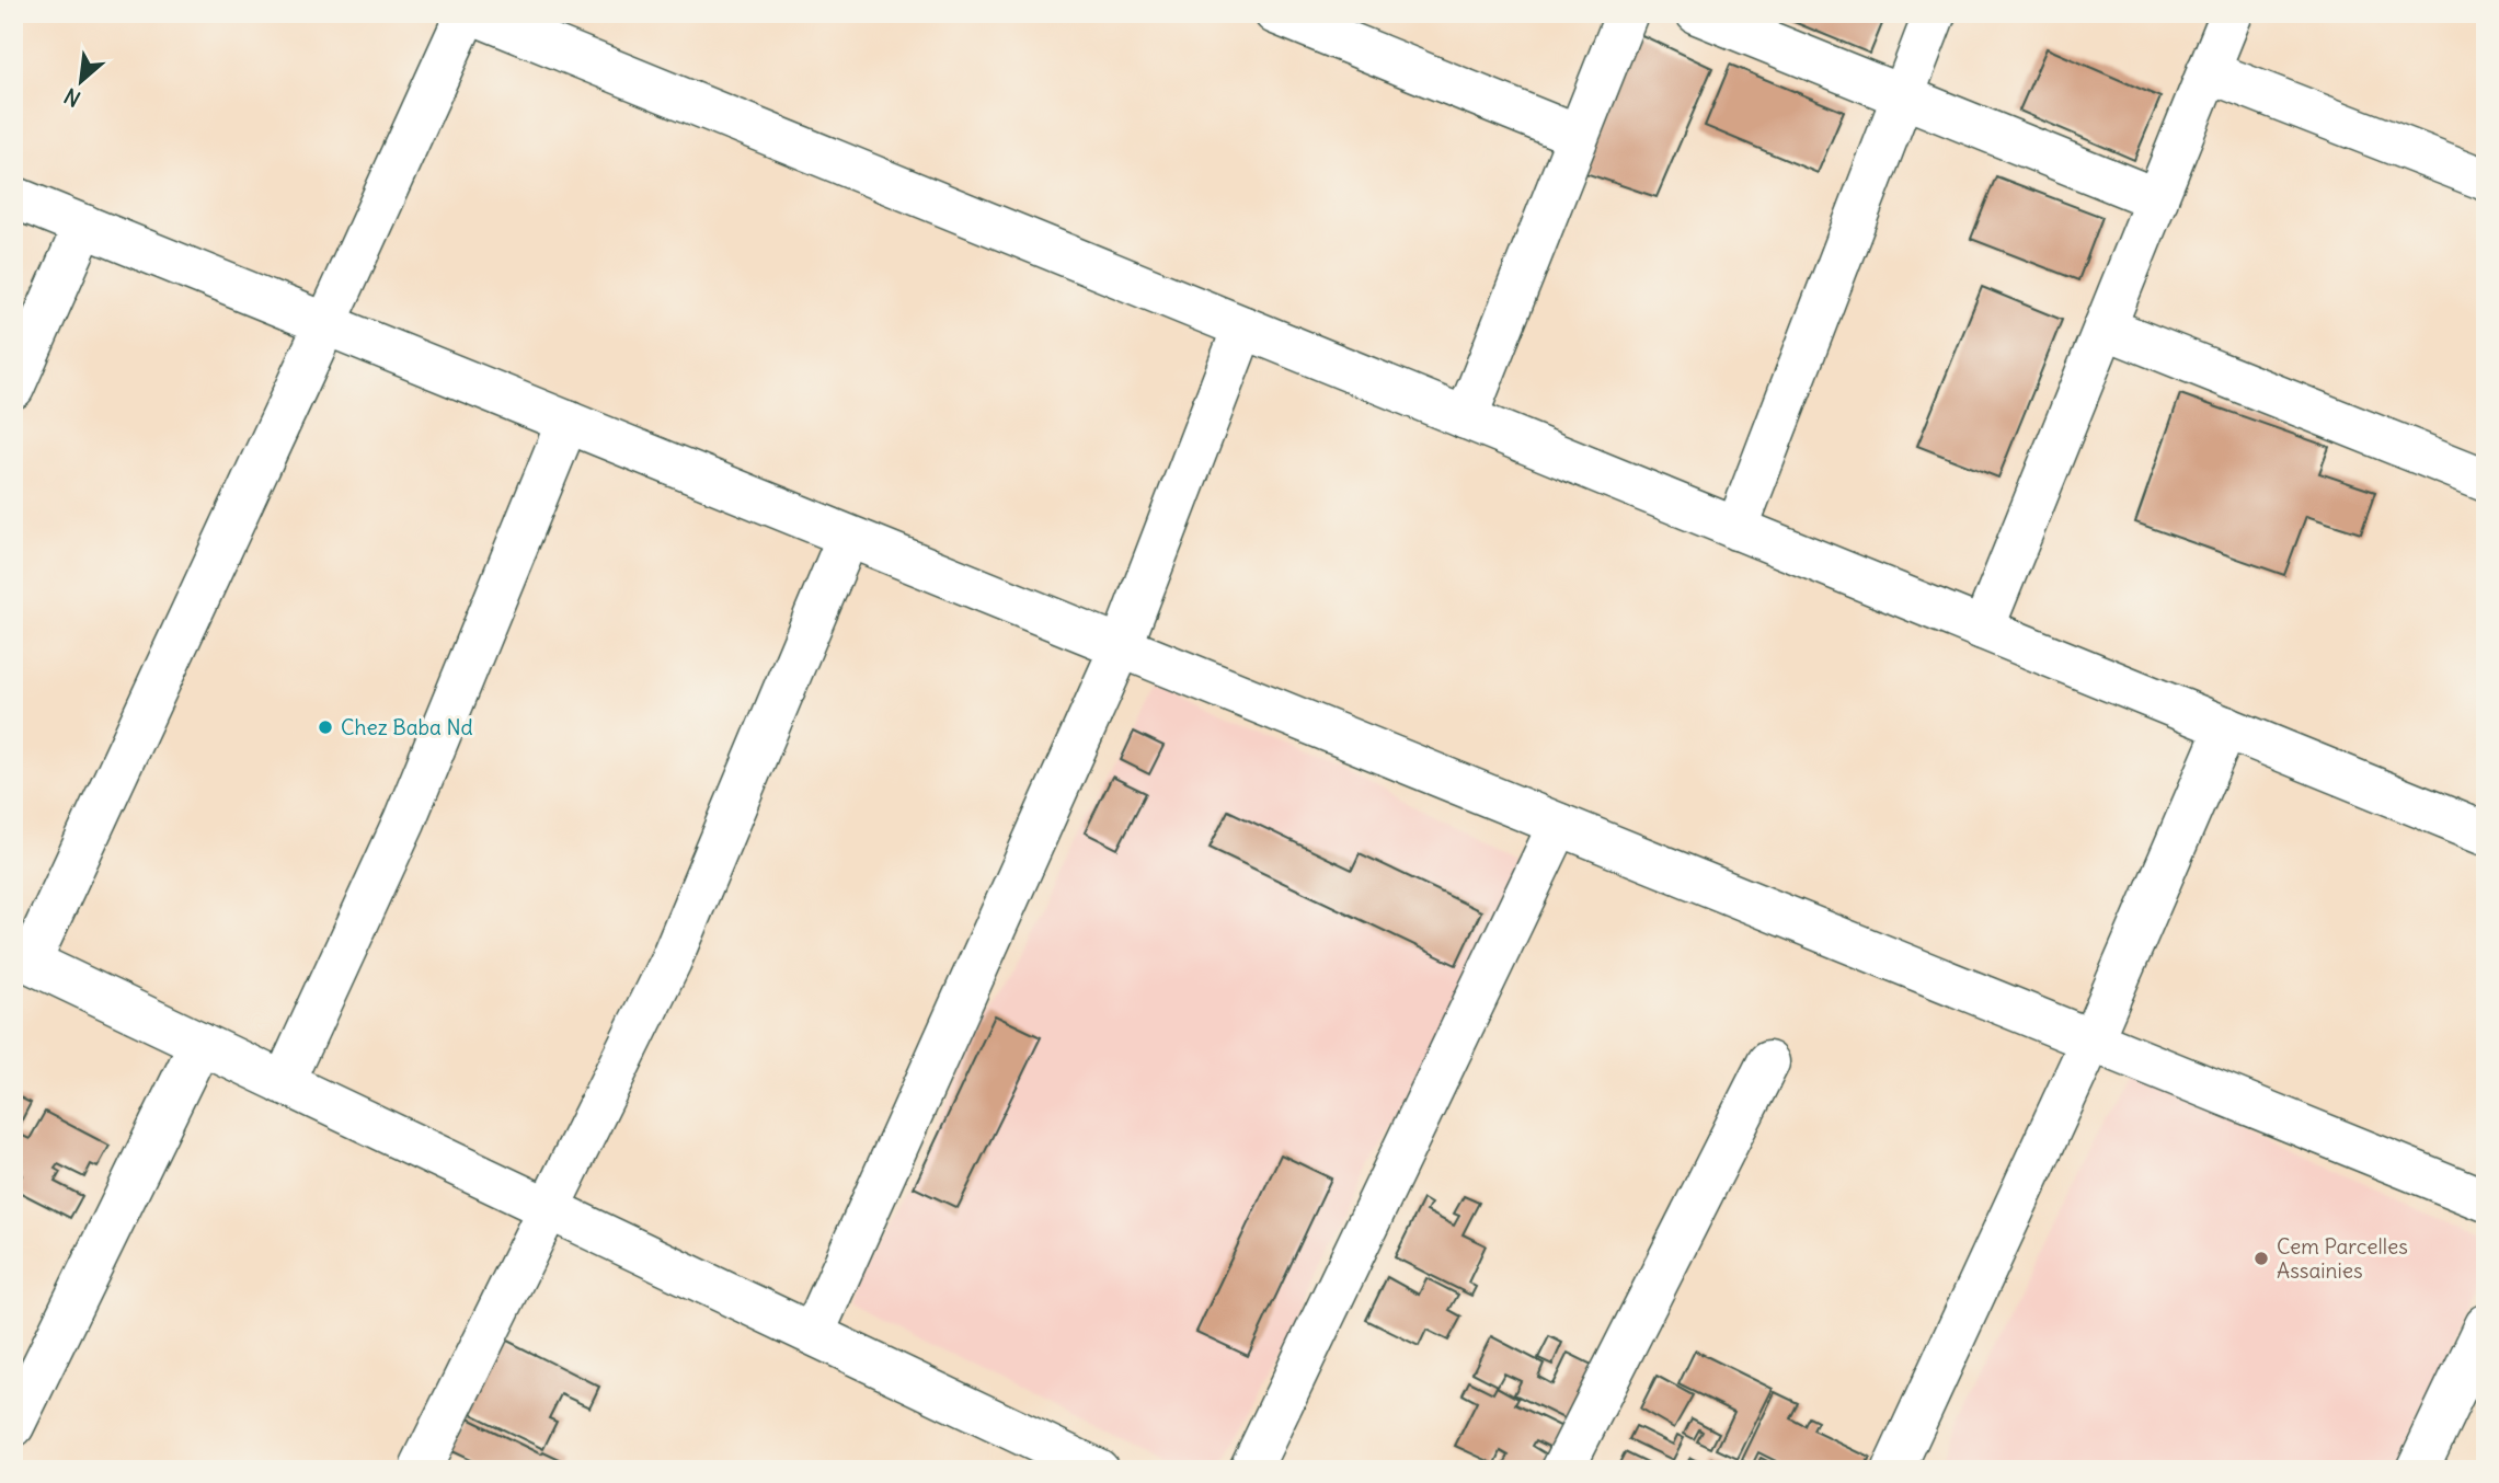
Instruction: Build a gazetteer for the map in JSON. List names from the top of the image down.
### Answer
{
  "places": ["Chez Baba Nd", "Cem Parcelles Assainies"],
  "north": "bottom left"
}
